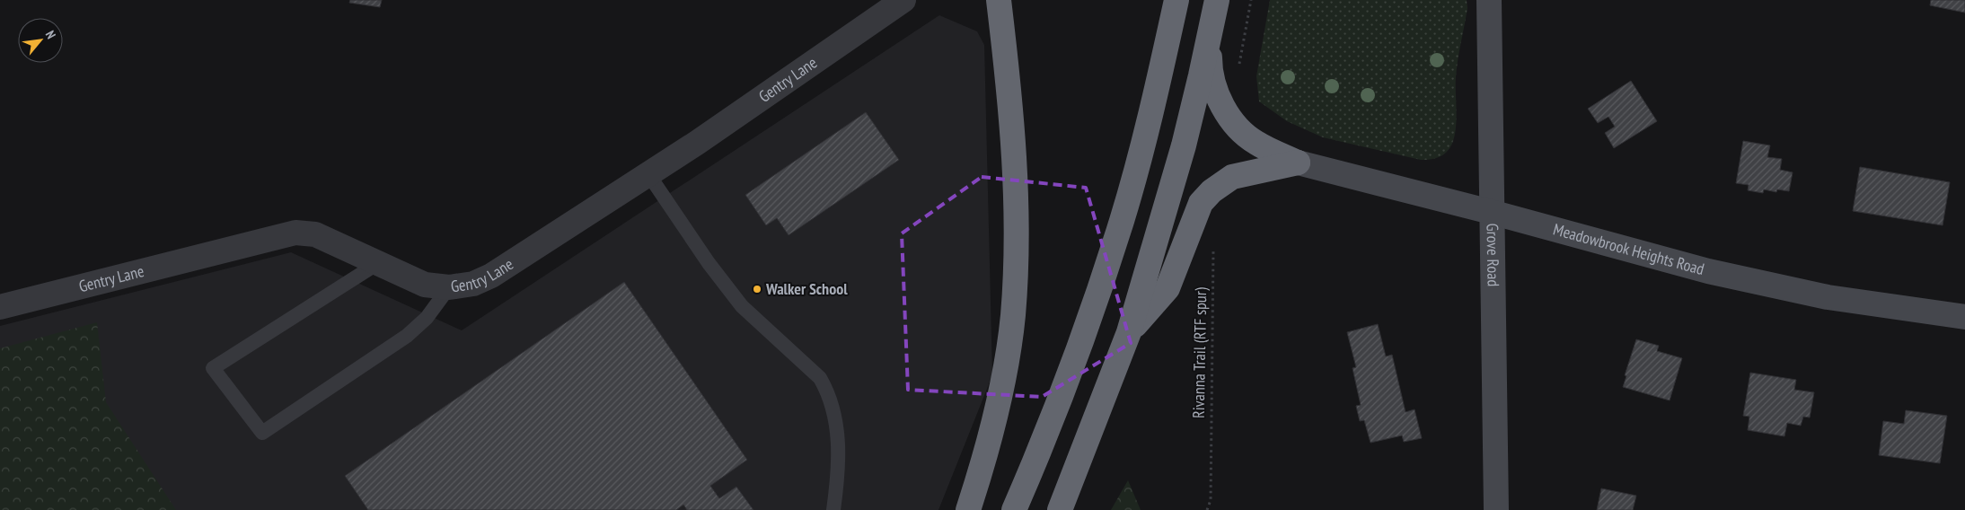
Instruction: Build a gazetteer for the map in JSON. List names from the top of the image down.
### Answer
{
  "streets": {
    "street": ["Gentry Lane", "Meadowbrook Heights Road", "Grove Road"],
    "path": ["Rivanna Trail (RTF spur)"]
  },
  "crossings": [
    ["Meadowbrook Heights Road", "Grove Road"]
  ],
  "places": ["Walker School"],
  "north": "top right"
}
